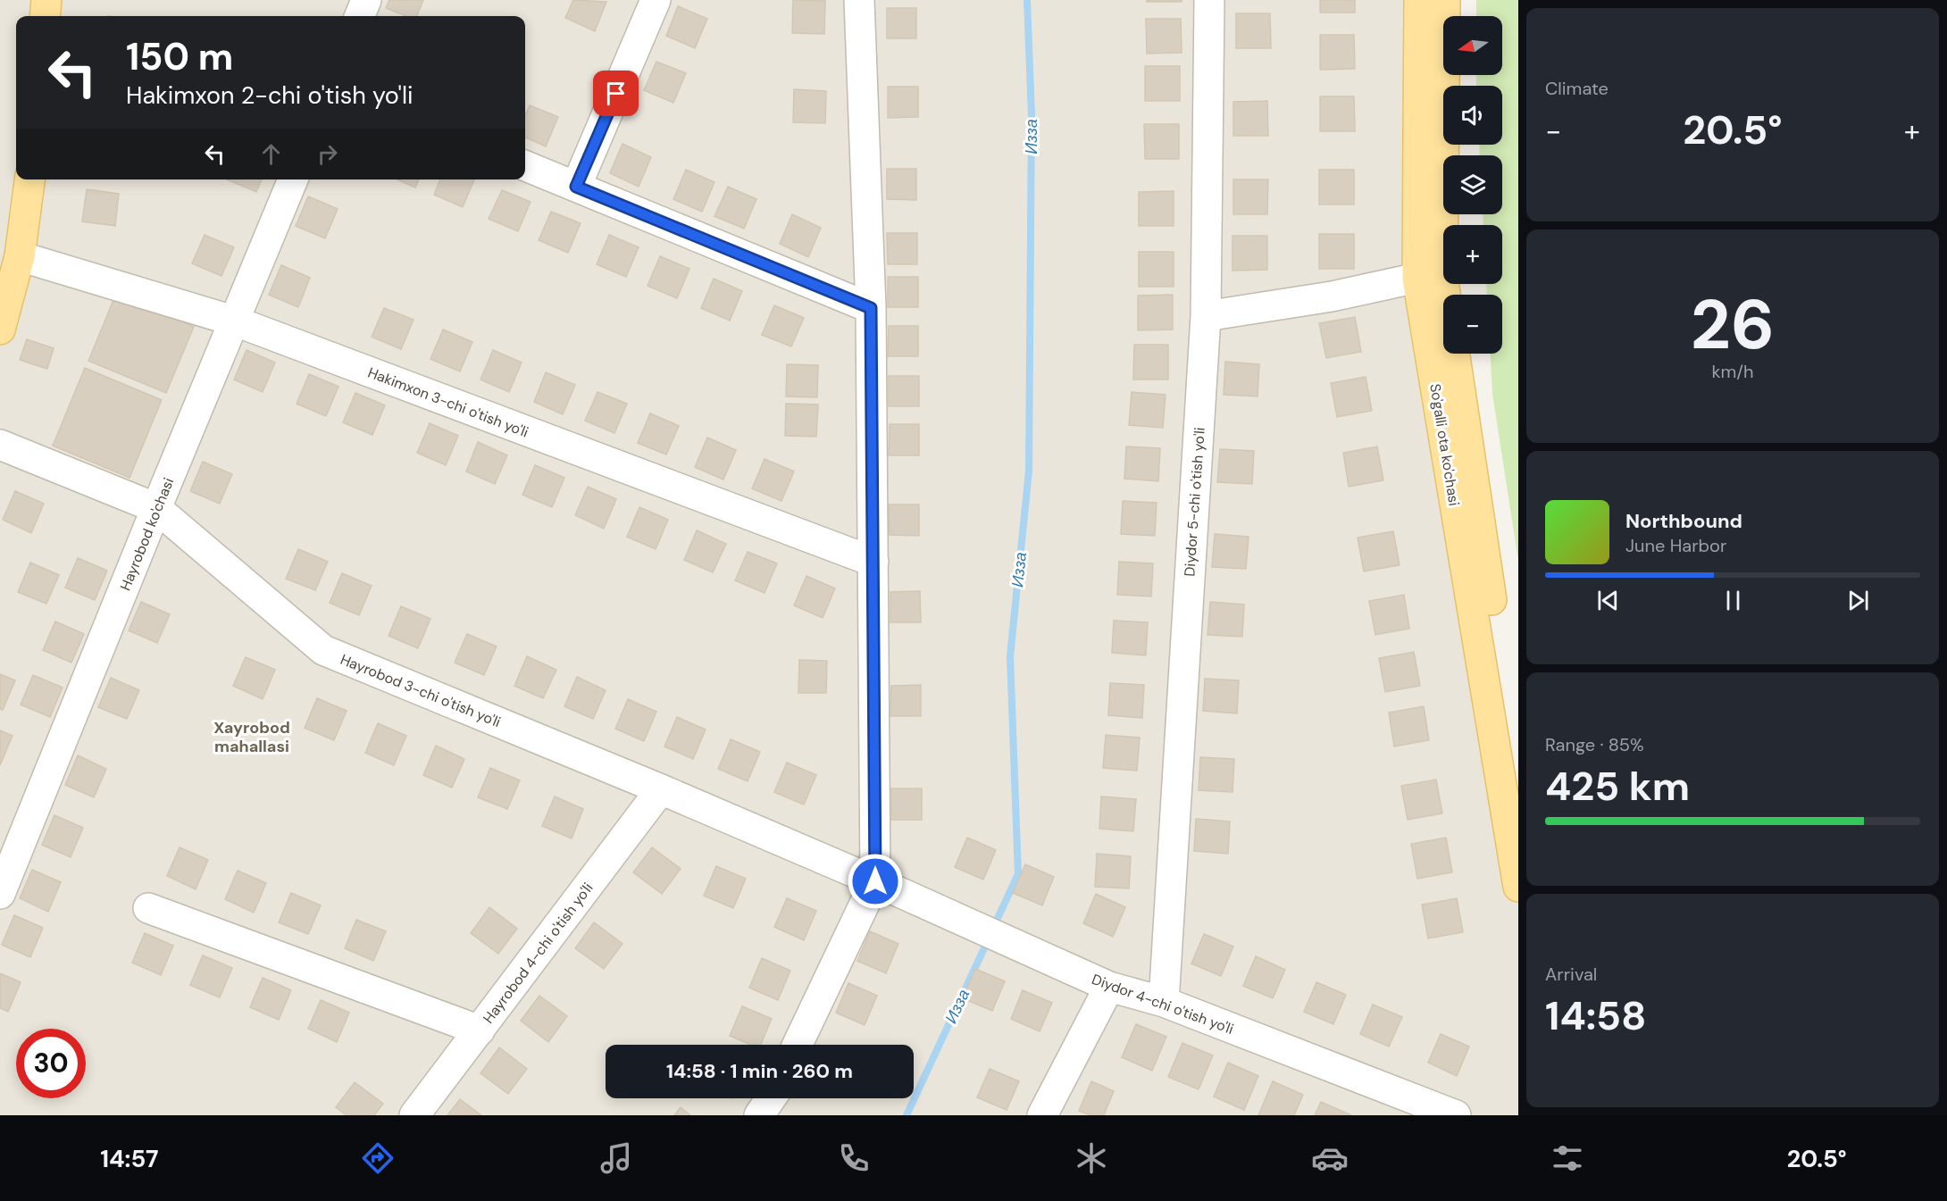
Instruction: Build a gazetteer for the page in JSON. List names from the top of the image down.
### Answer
{
  "streets": {
    "main road": ["So'galli ota ko'chasi"],
    "street": [
      "Hakimxon 3-chi o'tish yo'li",
      "Diydor 5-chi o'tish yo'li",
      "Hayrobod ko'chasi",
      "Hayrobod 3-chi o'tish yo'li",
      "Hayrobod 4-chi o'tish yo'li",
      "Diydor 4-chi o'tish yo'li"
    ]
  },
  "crossings": [
    ["Hakimxon 3-chi o'tish yo'li", "Hayrobod ko'chasi"],
    ["Diydor 5-chi o'tish yo'li", "Diydor 4-chi o'tish yo'li"],
    ["Hayrobod ko'chasi", "Hayrobod 3-chi o'tish yo'li"],
    ["Hayrobod 3-chi o'tish yo'li", "Hayrobod 4-chi o'tish yo'li"],
    ["Hayrobod 3-chi o'tish yo'li", "Diydor 4-chi o'tish yo'li"]
  ],
  "districts": ["Xayrobod mahallasi"],
  "water": ["Изза"],
  "north": "left",
  "page": {
    "tile": [
      "Climate",
      ["26", "km/h"],
      ["Range · 85%", "425 km"],
      ["Arrival", "14:58"]
    ],
    "map_buttons": ["+", "−"],
    "turn": ["150 m", "Hakimxon 2-chi o'tish yo'li"],
    "heat": ["−", "20.5°", "+"],
    "song": ["Northbound", "June Harbor"],
    "limit": "30",
    "trip": "14:58 · 1 min · 260 m",
    "tabs": ["14:57", "20.5°"]
  }
}
